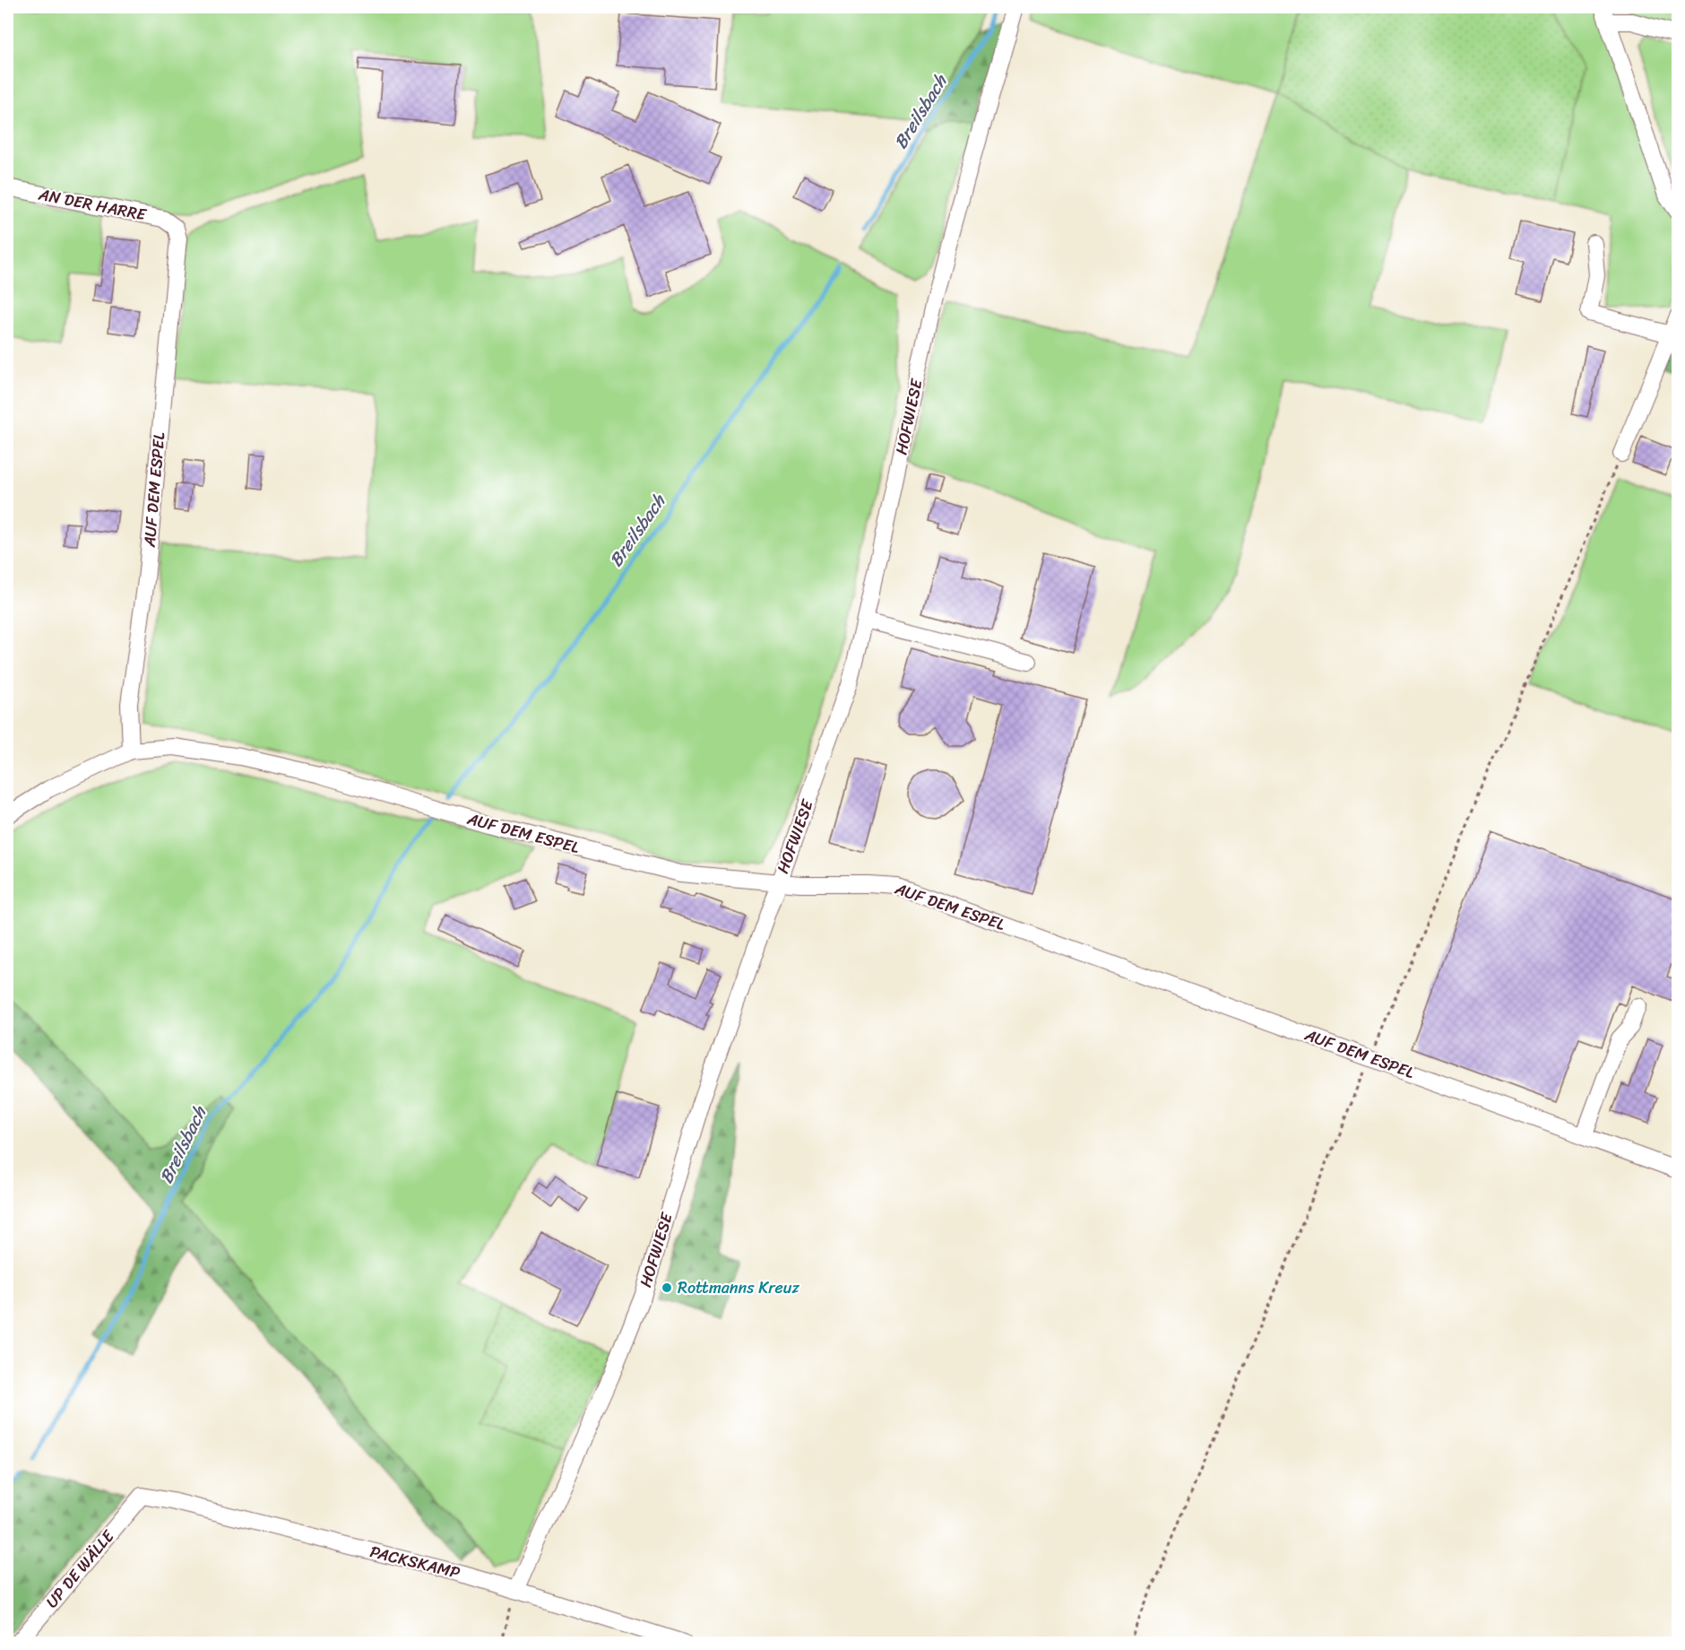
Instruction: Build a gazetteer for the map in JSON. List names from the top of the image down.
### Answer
{
  "streets": {
    "street": [
      "AN DER HARRE",
      "HOFWIESE",
      "AUF DEM ESPEL",
      "PACKSKAMP",
      "UP DE WÄLLE"
    ]
  },
  "crossings": [
    ["AN DER HARRE", "AUF DEM ESPEL"],
    ["HOFWIESE", "AUF DEM ESPEL"],
    ["HOFWIESE", "PACKSKAMP"],
    ["PACKSKAMP", "UP DE WÄLLE"]
  ],
  "water": ["Breilsbach"],
  "places": ["Rottmanns Kreuz"]
}
